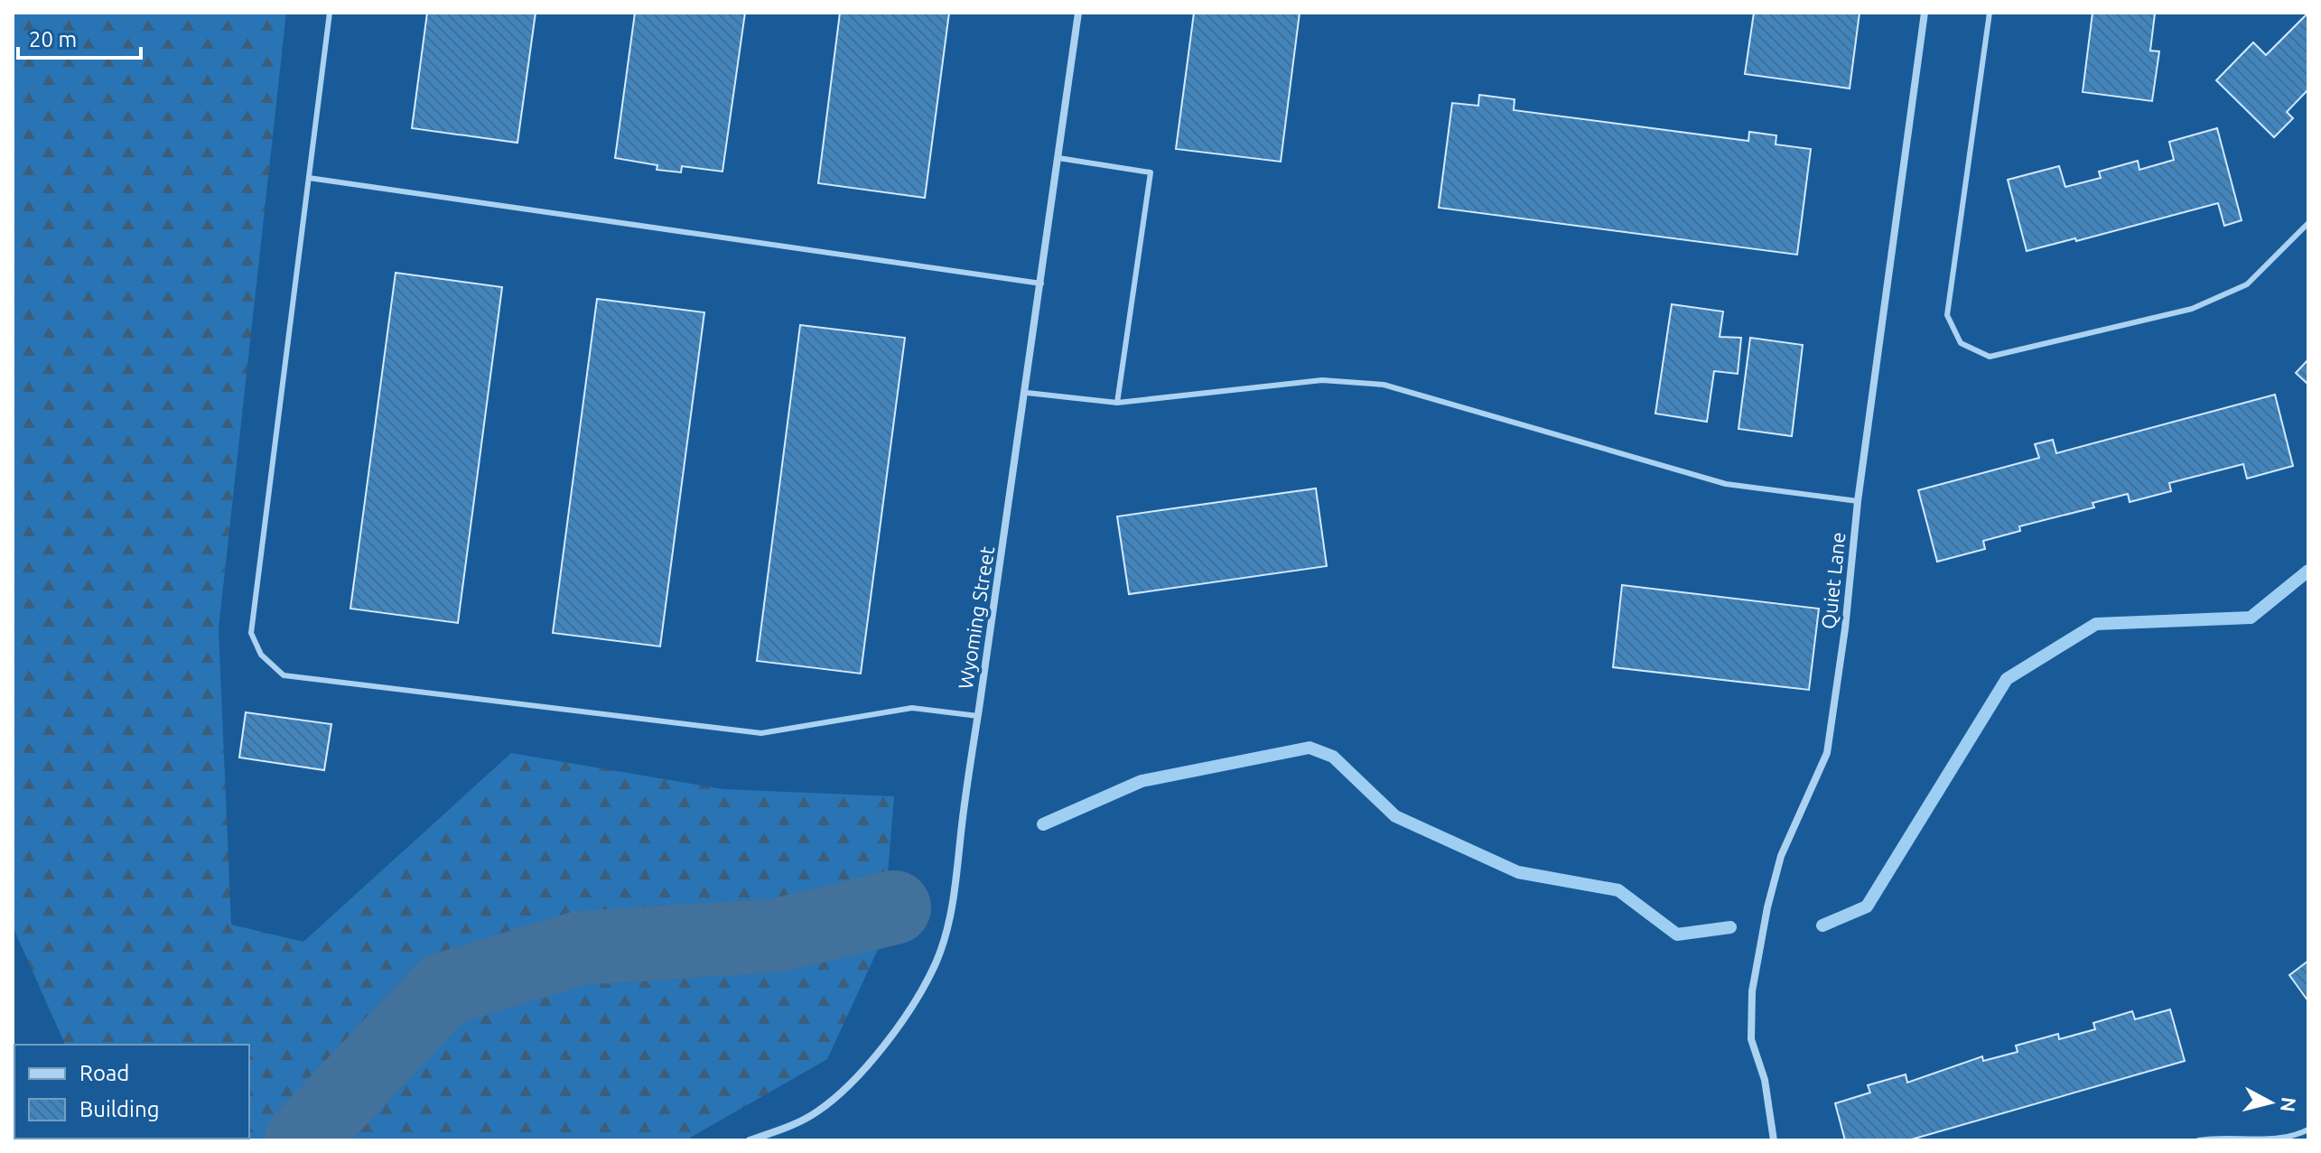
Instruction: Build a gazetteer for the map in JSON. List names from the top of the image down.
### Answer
{
  "streets": {
    "street": ["Quiet Lane", "Wyoming Street"]
  },
  "legend": ["Road", "Building"],
  "scale_bar": "20 m",
  "north": "right"
}
